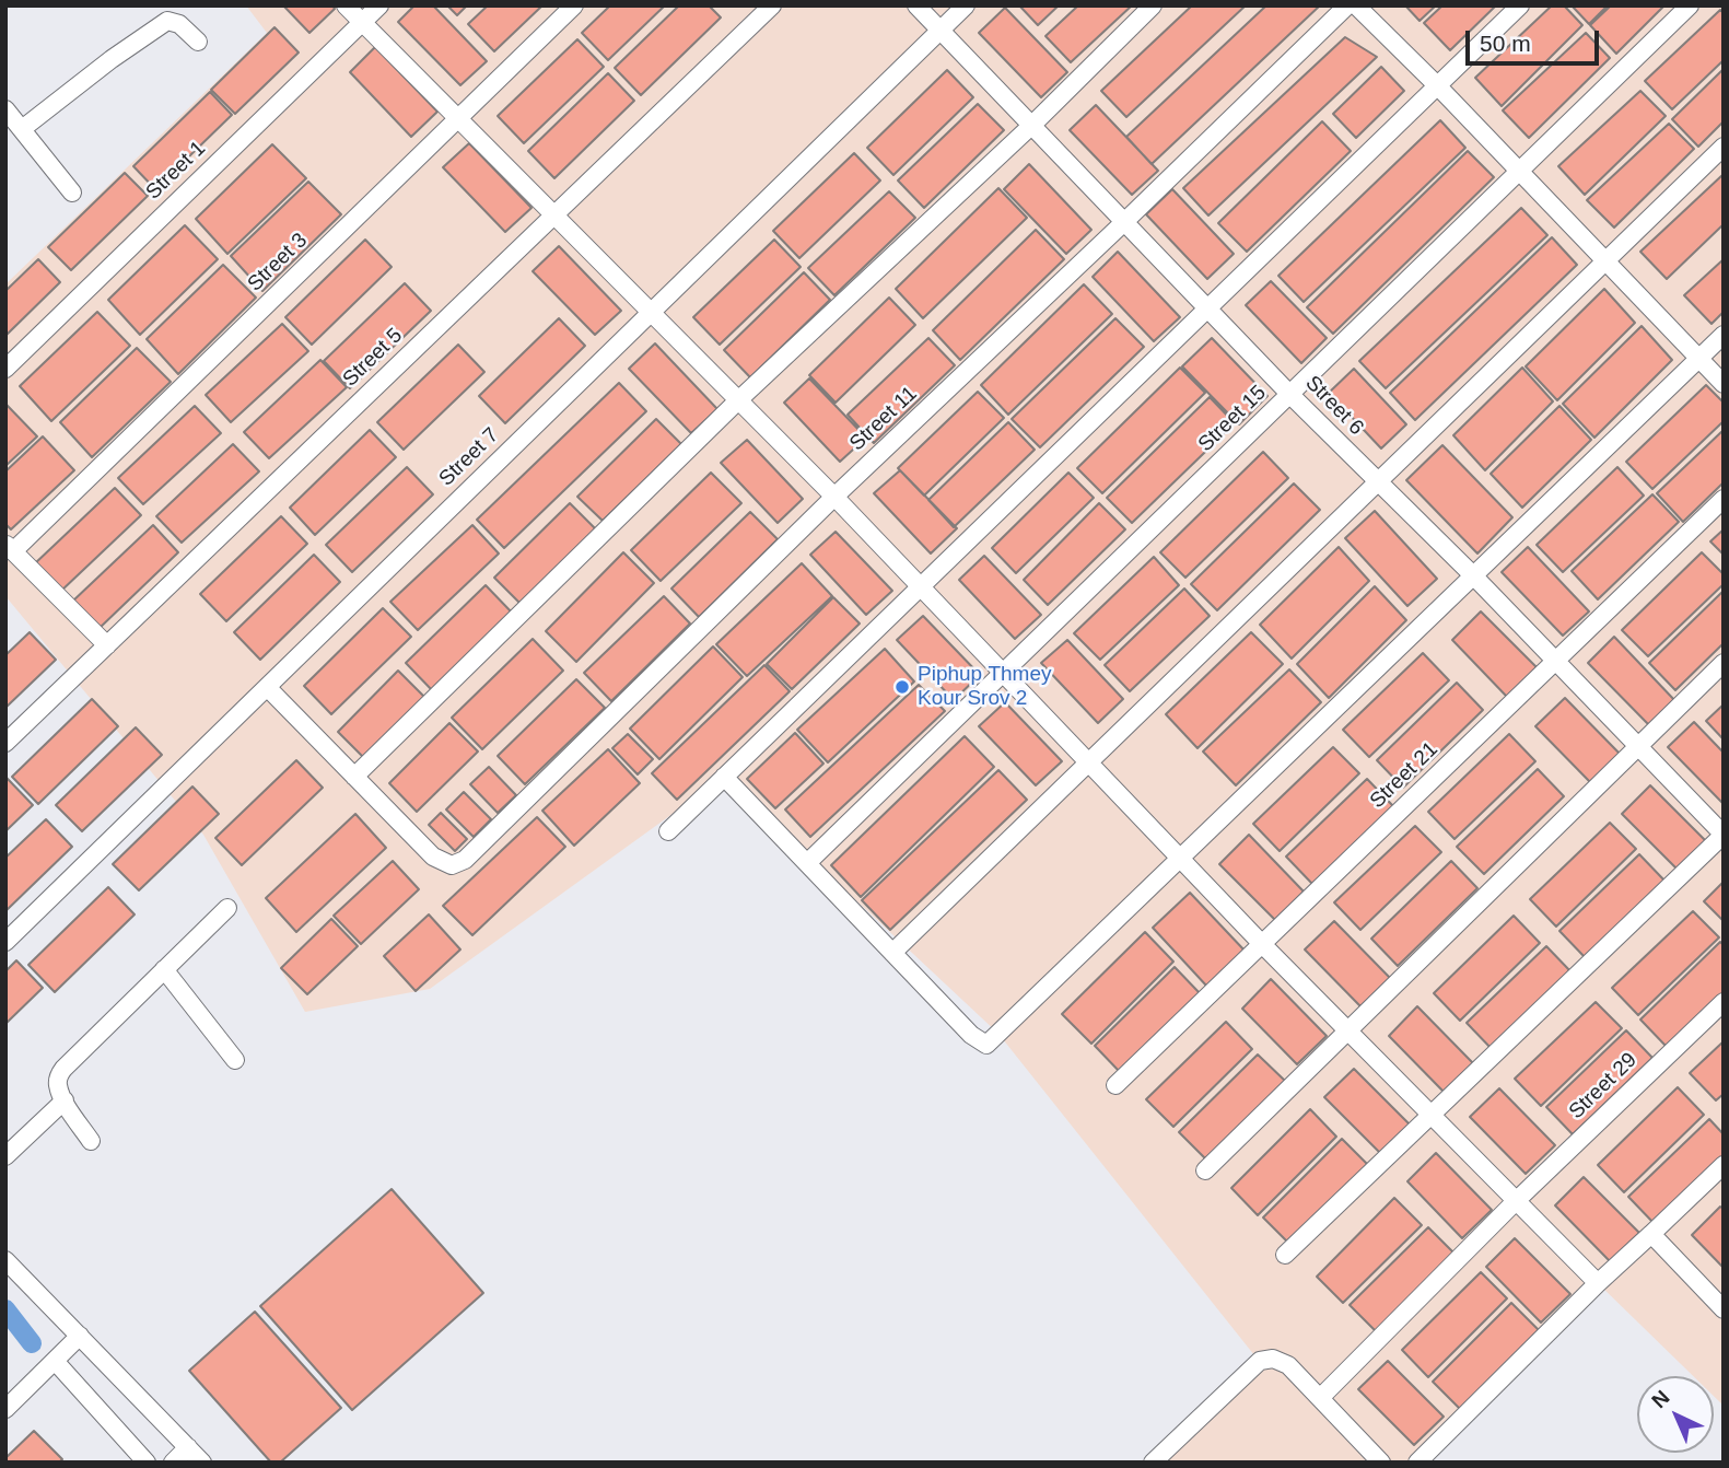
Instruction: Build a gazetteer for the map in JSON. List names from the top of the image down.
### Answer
{
  "streets": {
    "street": [
      "Street 1",
      "Street 3",
      "Street 5",
      "Street 6",
      "Street 11",
      "Street 15",
      "Street 7",
      "Street 21",
      "Street 29"
    ]
  },
  "crossings": [
    ["Street 6", "Street 11"],
    ["Street 6", "Street 15"],
    ["Street 6", "Street 7"],
    ["Street 6", "Street 21"]
  ],
  "places": ["Piphup Thmey Kour Srov 2"],
  "scale_bar": "50 m",
  "north": "top left"
}
